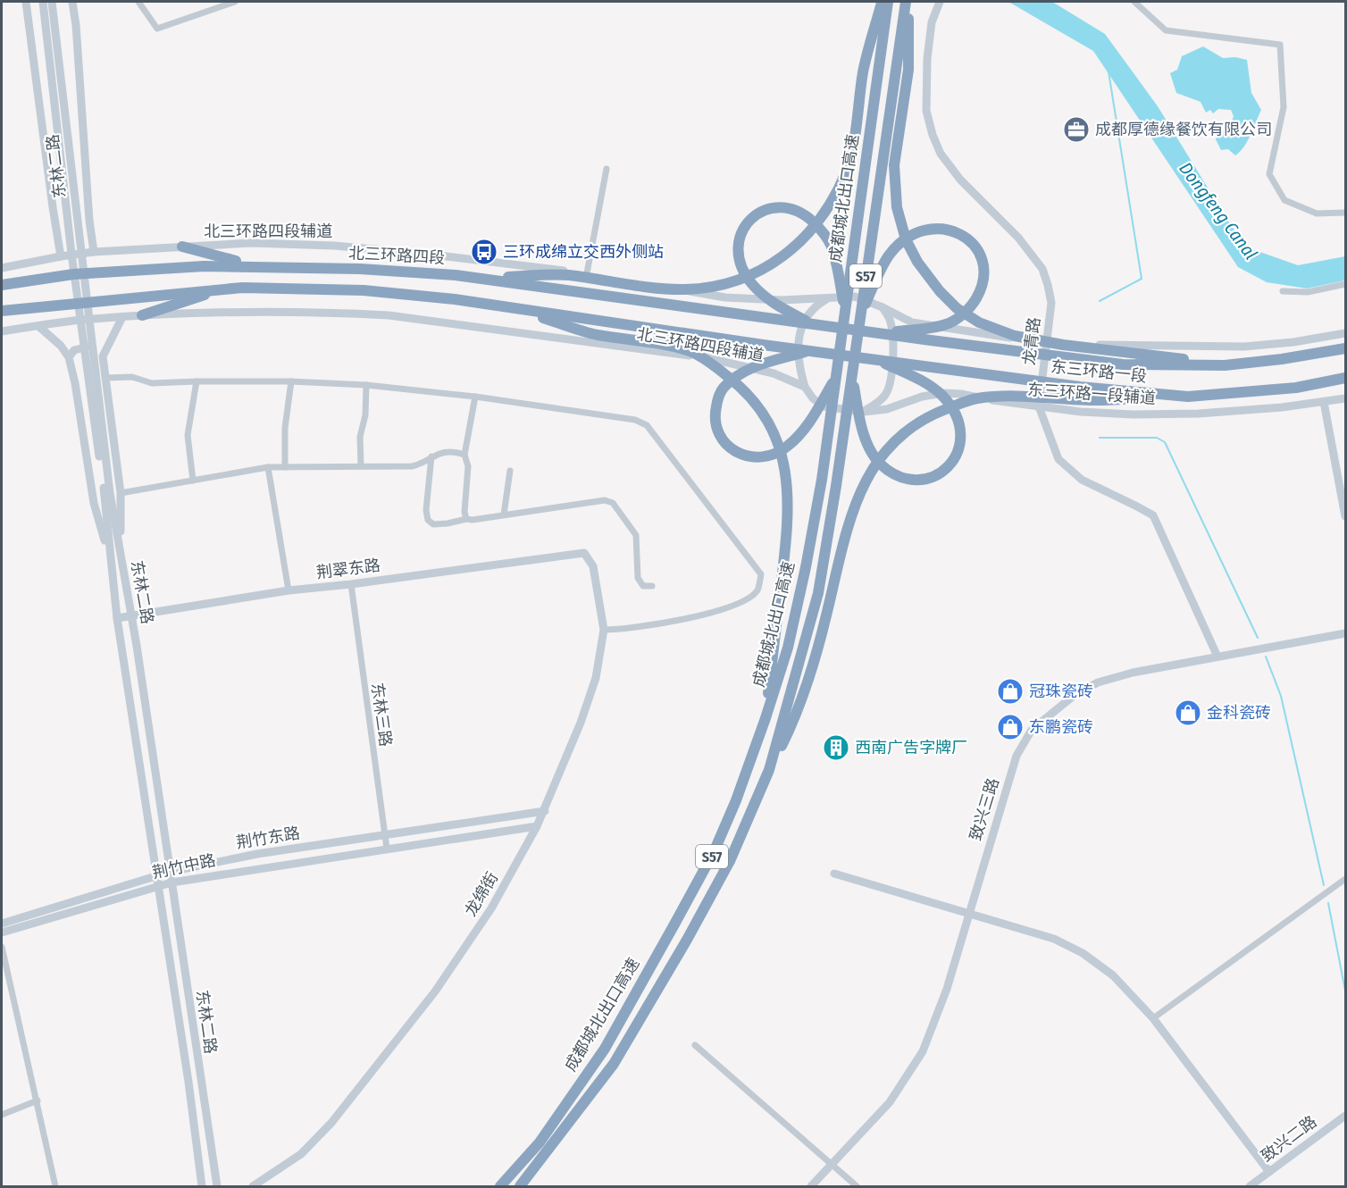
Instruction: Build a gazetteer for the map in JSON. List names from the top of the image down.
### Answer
{
  "streets": {
    "highway": [
      "成都城北出口高速",
      "北三环路四段",
      "S57",
      "东三环路一段"
    ],
    "main road": [
      "东林二路",
      "北三环路四段辅道",
      "龙青路",
      "东三环路一段辅道",
      "荆翠东路",
      "致兴三路",
      "荆竹东路",
      "荆竹中路",
      "龙绵街",
      "致兴二路"
    ],
    "street": ["东林三路"]
  },
  "crossings": [
    ["东林二路", "荆翠东路"],
    ["东林二路", "荆竹东路"],
    ["东林二路", "荆竹中路"],
    ["北三环路四段辅道", "东三环路一段辅道"],
    ["北三环路四段", "东三环路一段"],
    ["龙青路", "东三环路一段辅道"],
    ["龙青路", "致兴三路"],
    ["荆翠东路", "东林三路"],
    ["荆翠东路", "龙绵街"],
    ["东林三路", "荆竹东路"],
    ["东林三路", "荆竹中路"],
    ["荆竹东路", "龙绵街"],
    ["荆竹中路", "龙绵街"]
  ],
  "water": ["Dongfeng Canal"],
  "places": {
    "office": ["成都厚德缘餐饮有限公司"],
    "bus stop": ["三环成绵立交西外侧站"],
    "shop": ["冠珠瓷砖", "金科瓷砖", "东鹏瓷砖"],
    "building": ["西南广告字牌厂"]
  }
}
